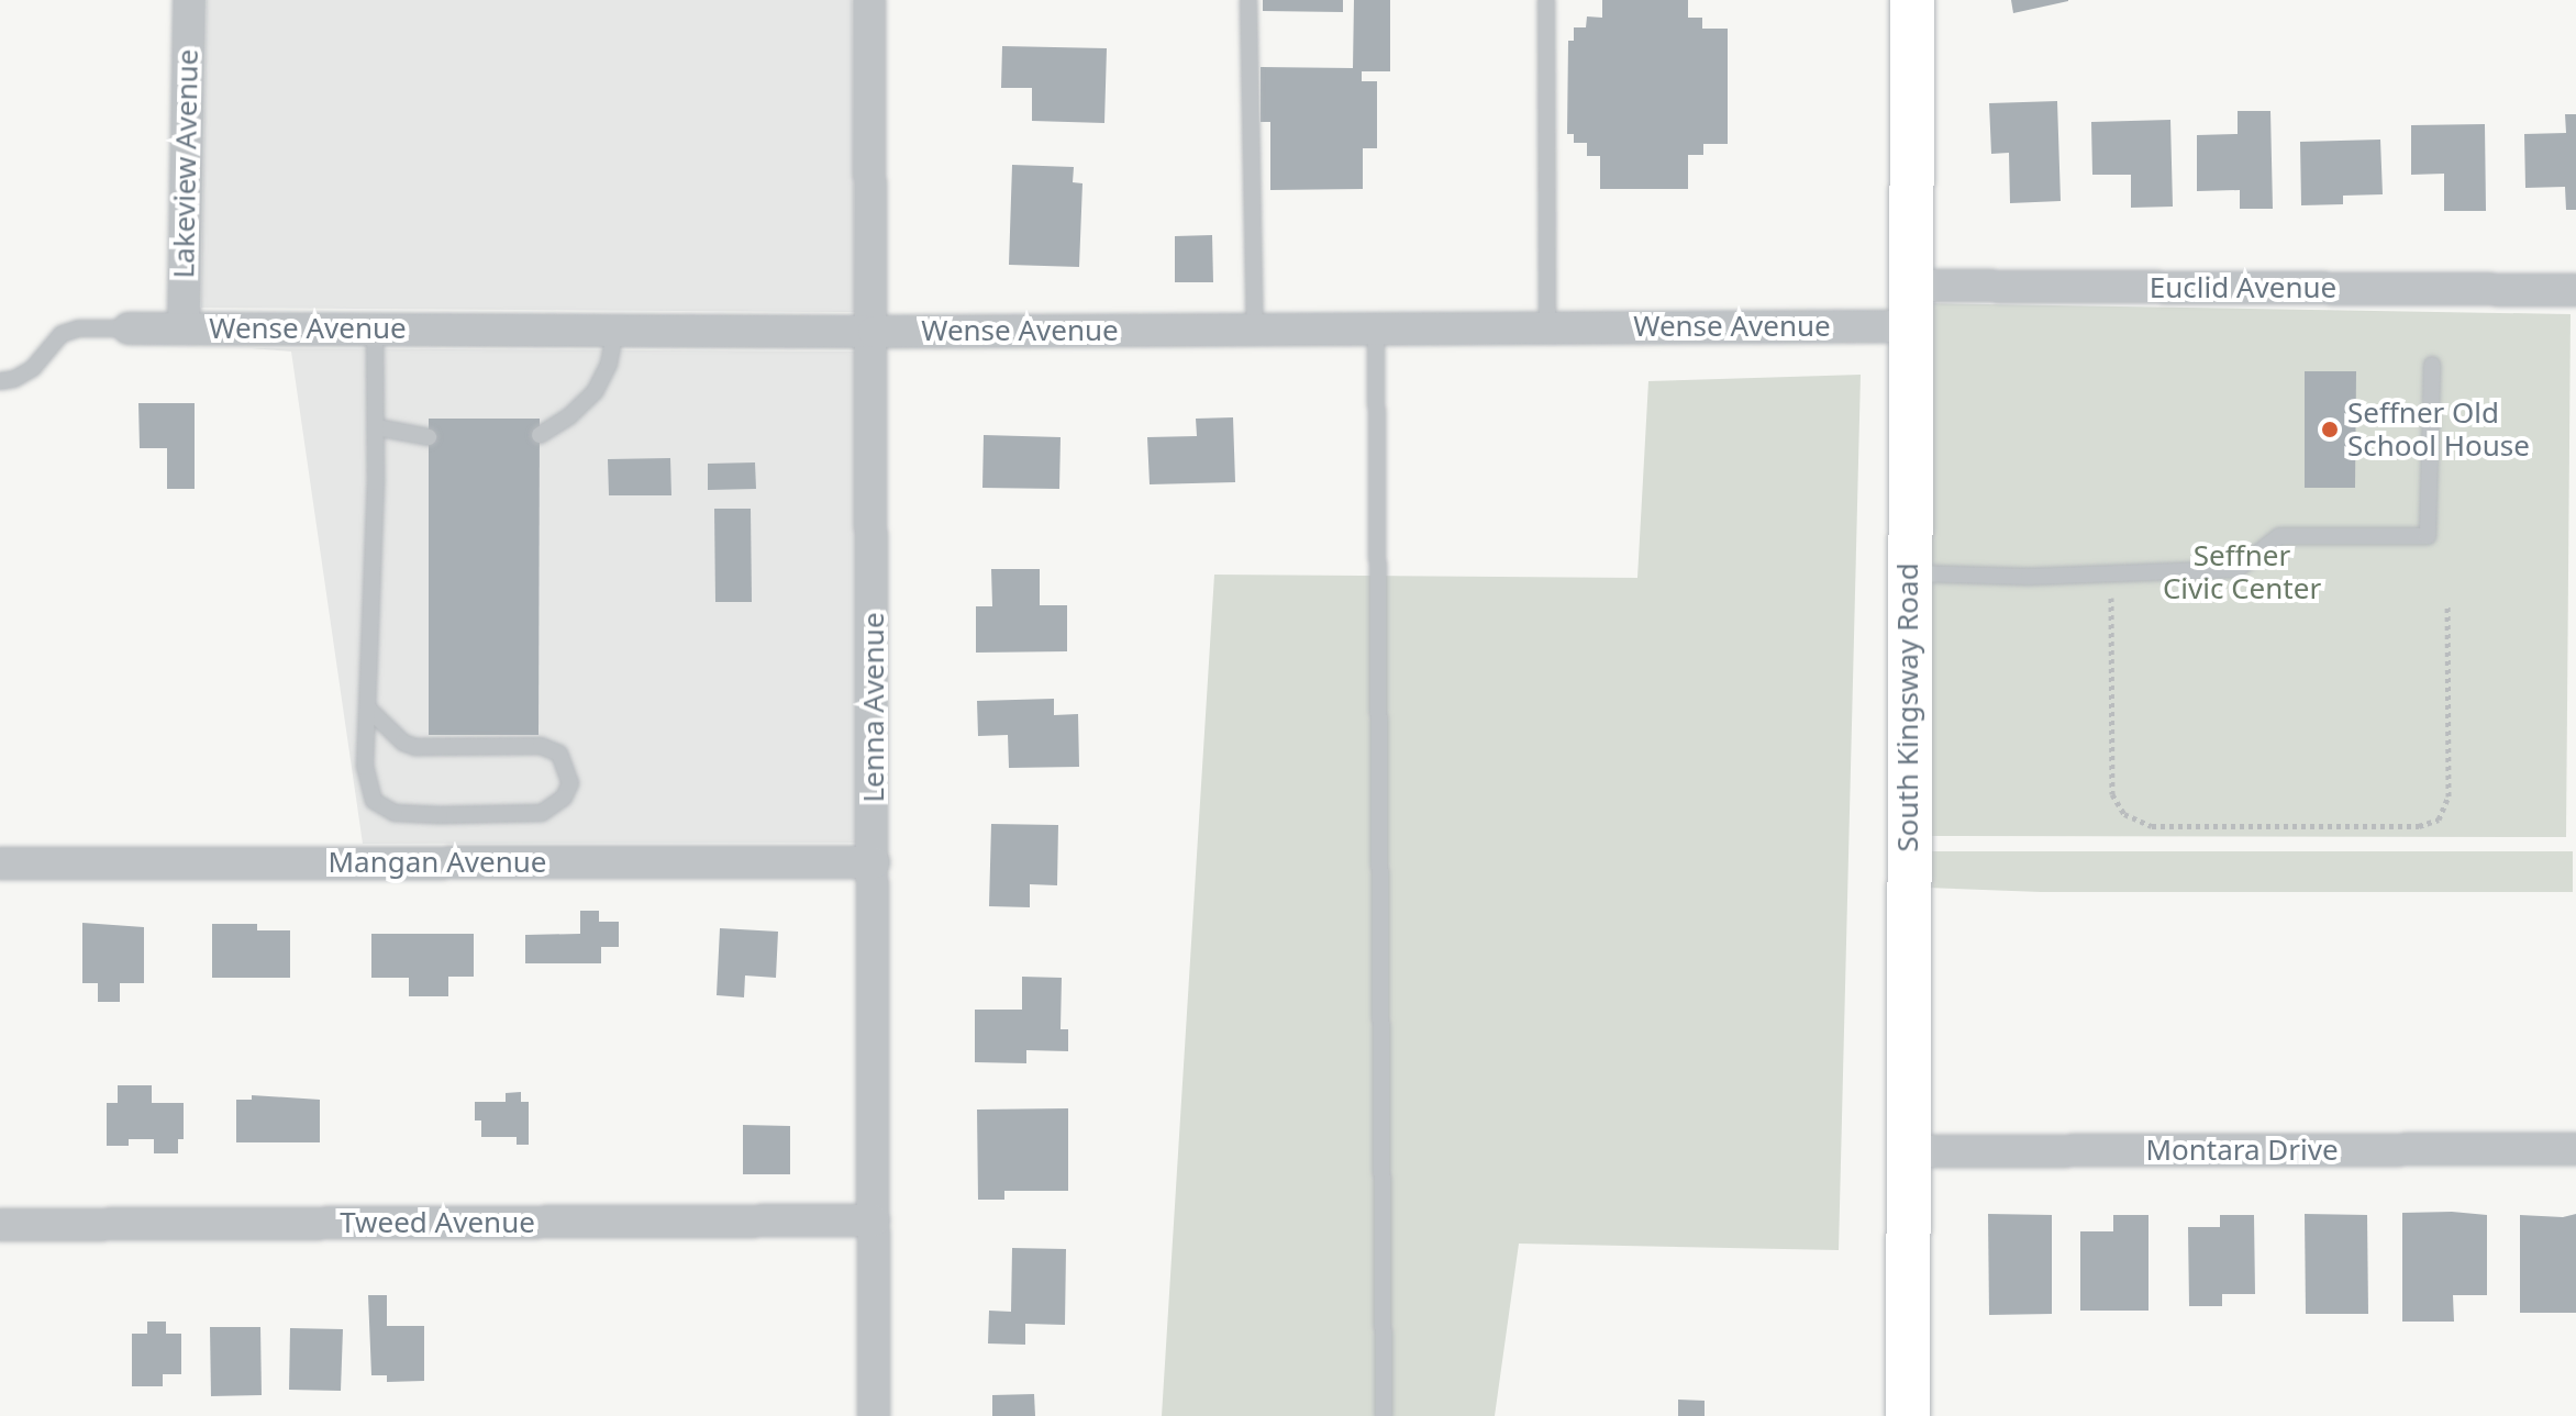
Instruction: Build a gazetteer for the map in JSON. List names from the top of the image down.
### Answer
{
  "streets": {
    "street": [
      "Lakeview Avenue",
      "Euclid Avenue",
      "Wense Avenue",
      "Lenna Avenue",
      "South Kingsway Road",
      "Mangan Avenue",
      "Montara Drive",
      "Tweed Avenue"
    ]
  },
  "crossings": [
    ["Lakeview Avenue", "Wense Avenue"],
    ["Euclid Avenue", "Wense Avenue"],
    ["Euclid Avenue", "South Kingsway Road"],
    ["Wense Avenue", "Lenna Avenue"],
    ["Wense Avenue", "South Kingsway Road"],
    ["Lenna Avenue", "Mangan Avenue"],
    ["Lenna Avenue", "Tweed Avenue"],
    ["South Kingsway Road", "Montara Drive"]
  ],
  "parks": ["Seffner Civic Center"],
  "places": ["Seffner Old School House"]
}
